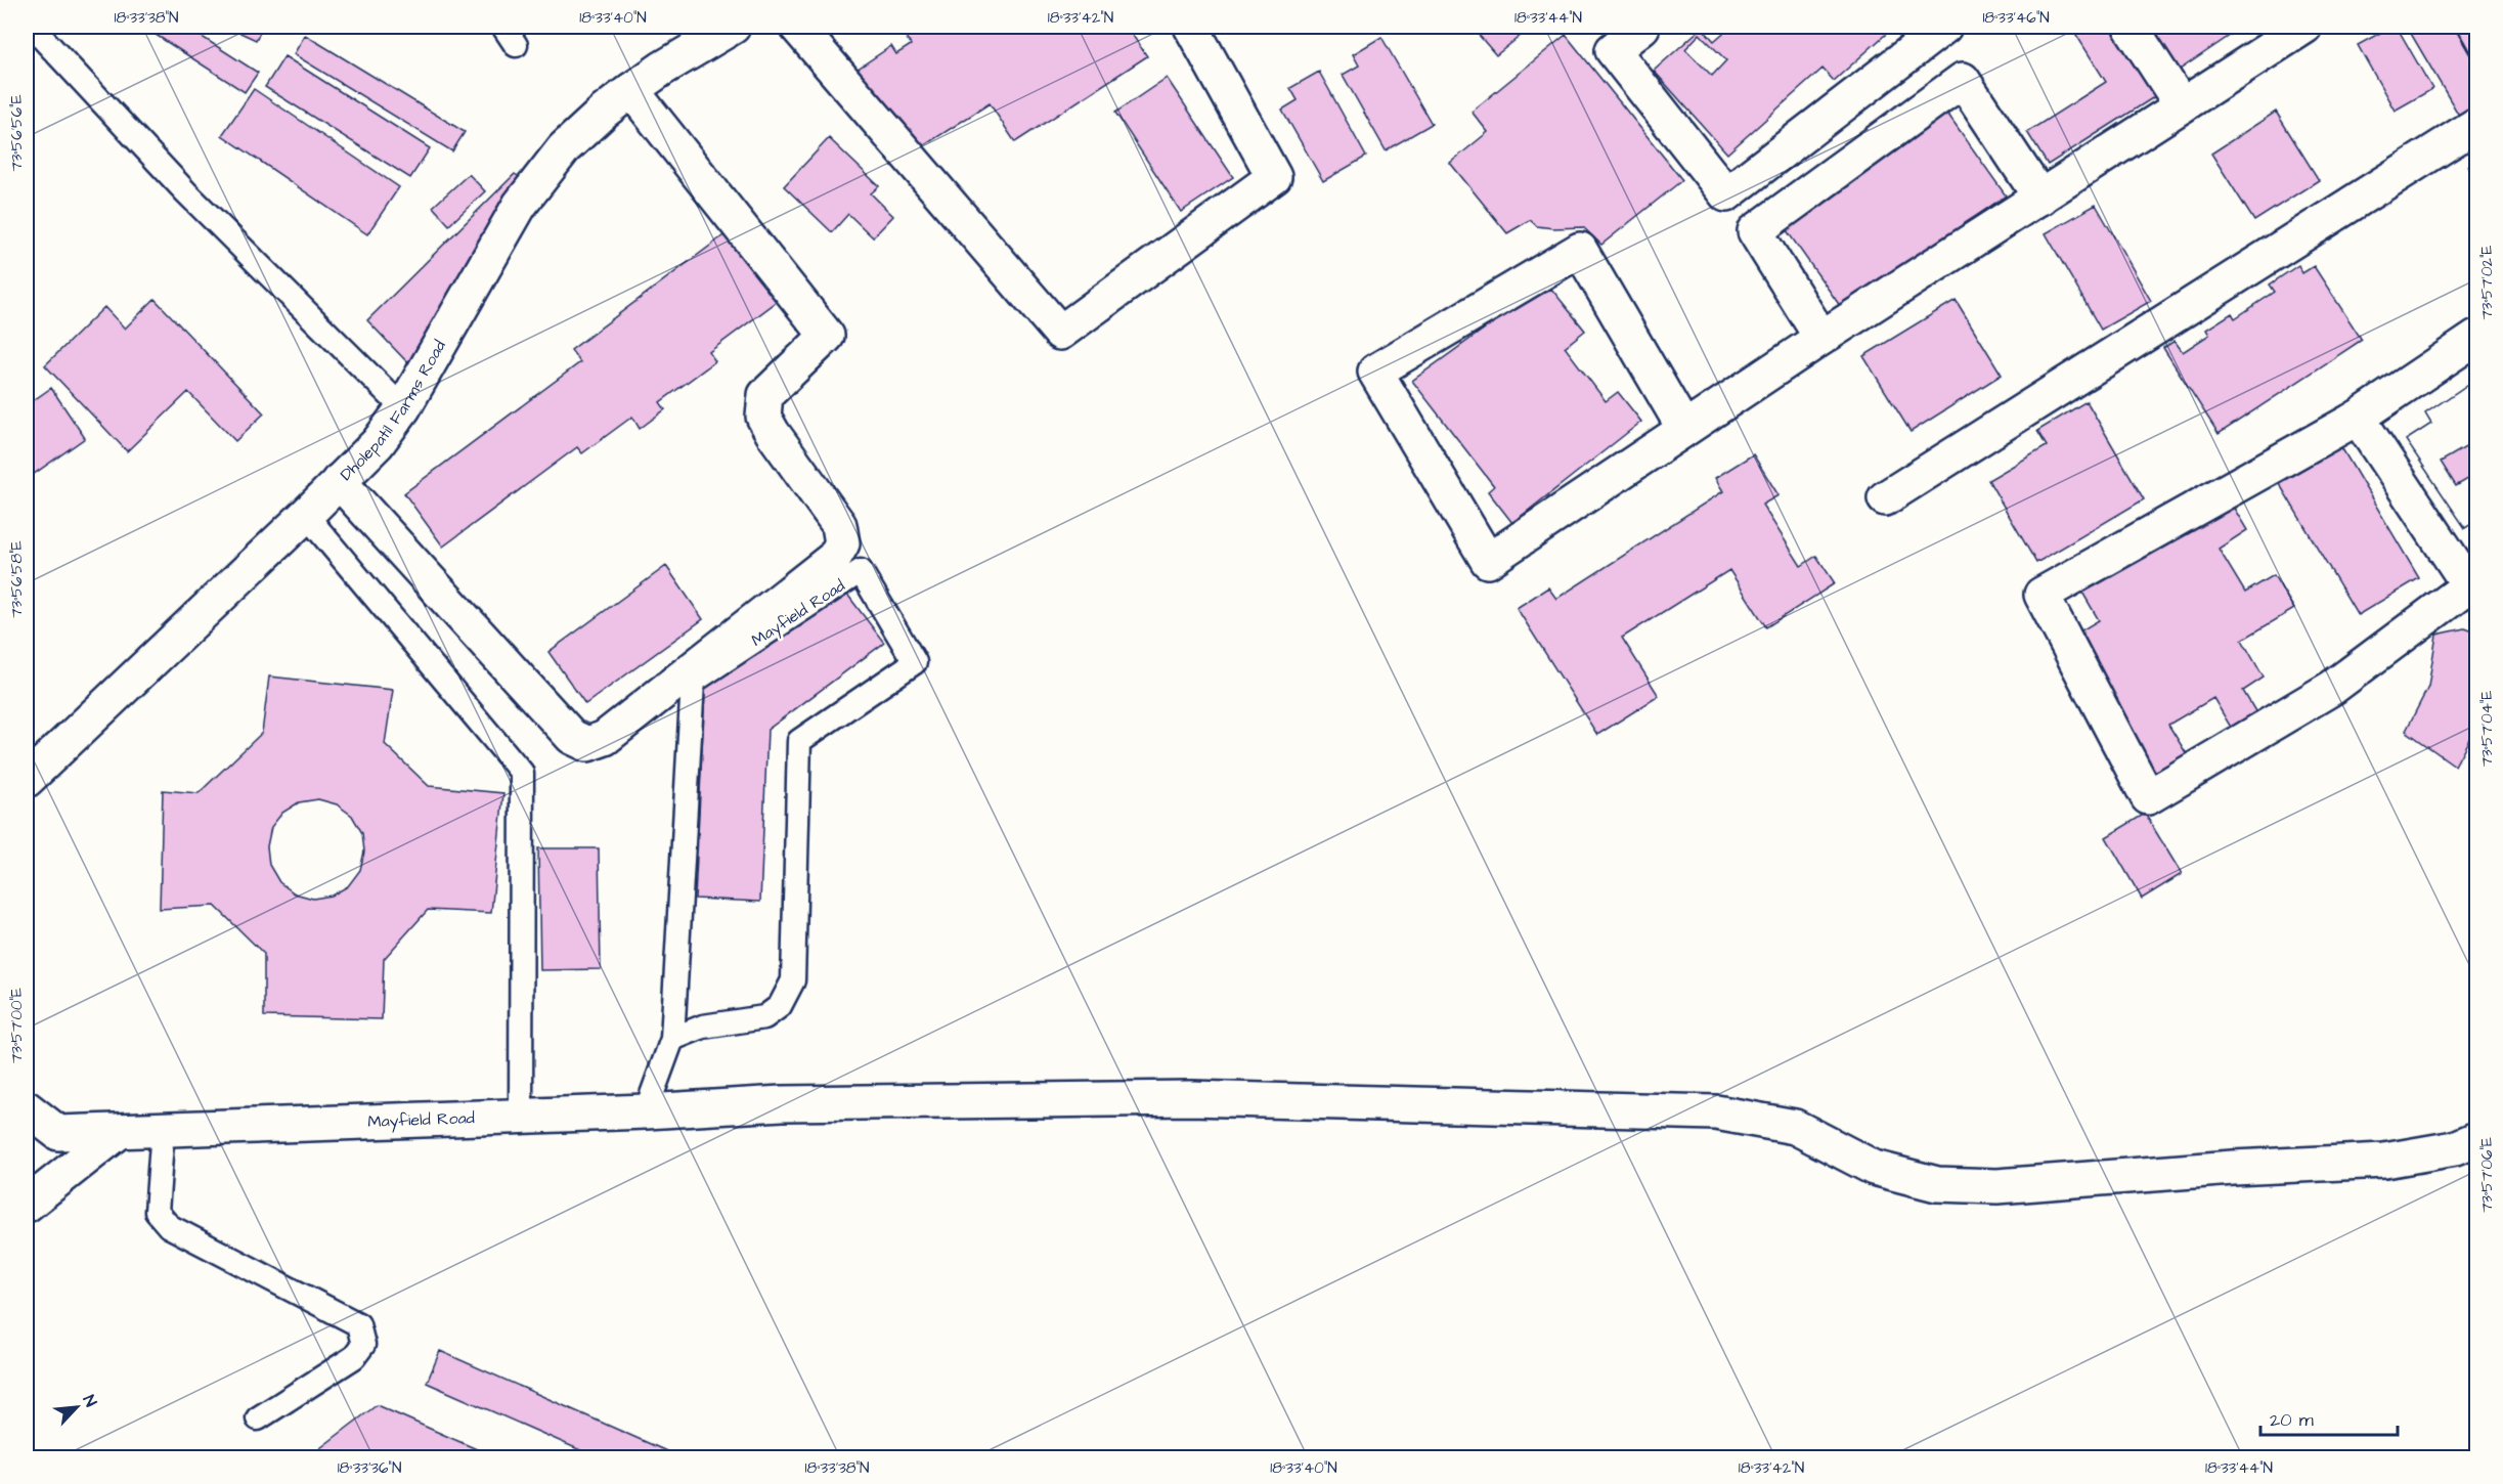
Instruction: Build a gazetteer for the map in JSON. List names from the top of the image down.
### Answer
{
  "streets": {
    "street": ["Dholepatil Farms Road", "Mayfield Road"]
  },
  "scale_bar": "20 m",
  "north": "top right",
  "coordinates": [
    "18°33'38\"N",
    "18°33'40\"N",
    "18°33'42\"N",
    "18°33'44\"N",
    "18°33'46\"N",
    "73°56'56\"E",
    "73°57'02\"E",
    "73°56'58\"E",
    "73°57'04\"E",
    "73°57'00\"E",
    "73°57'06\"E",
    "18°33'36\"N"
  ]
}
